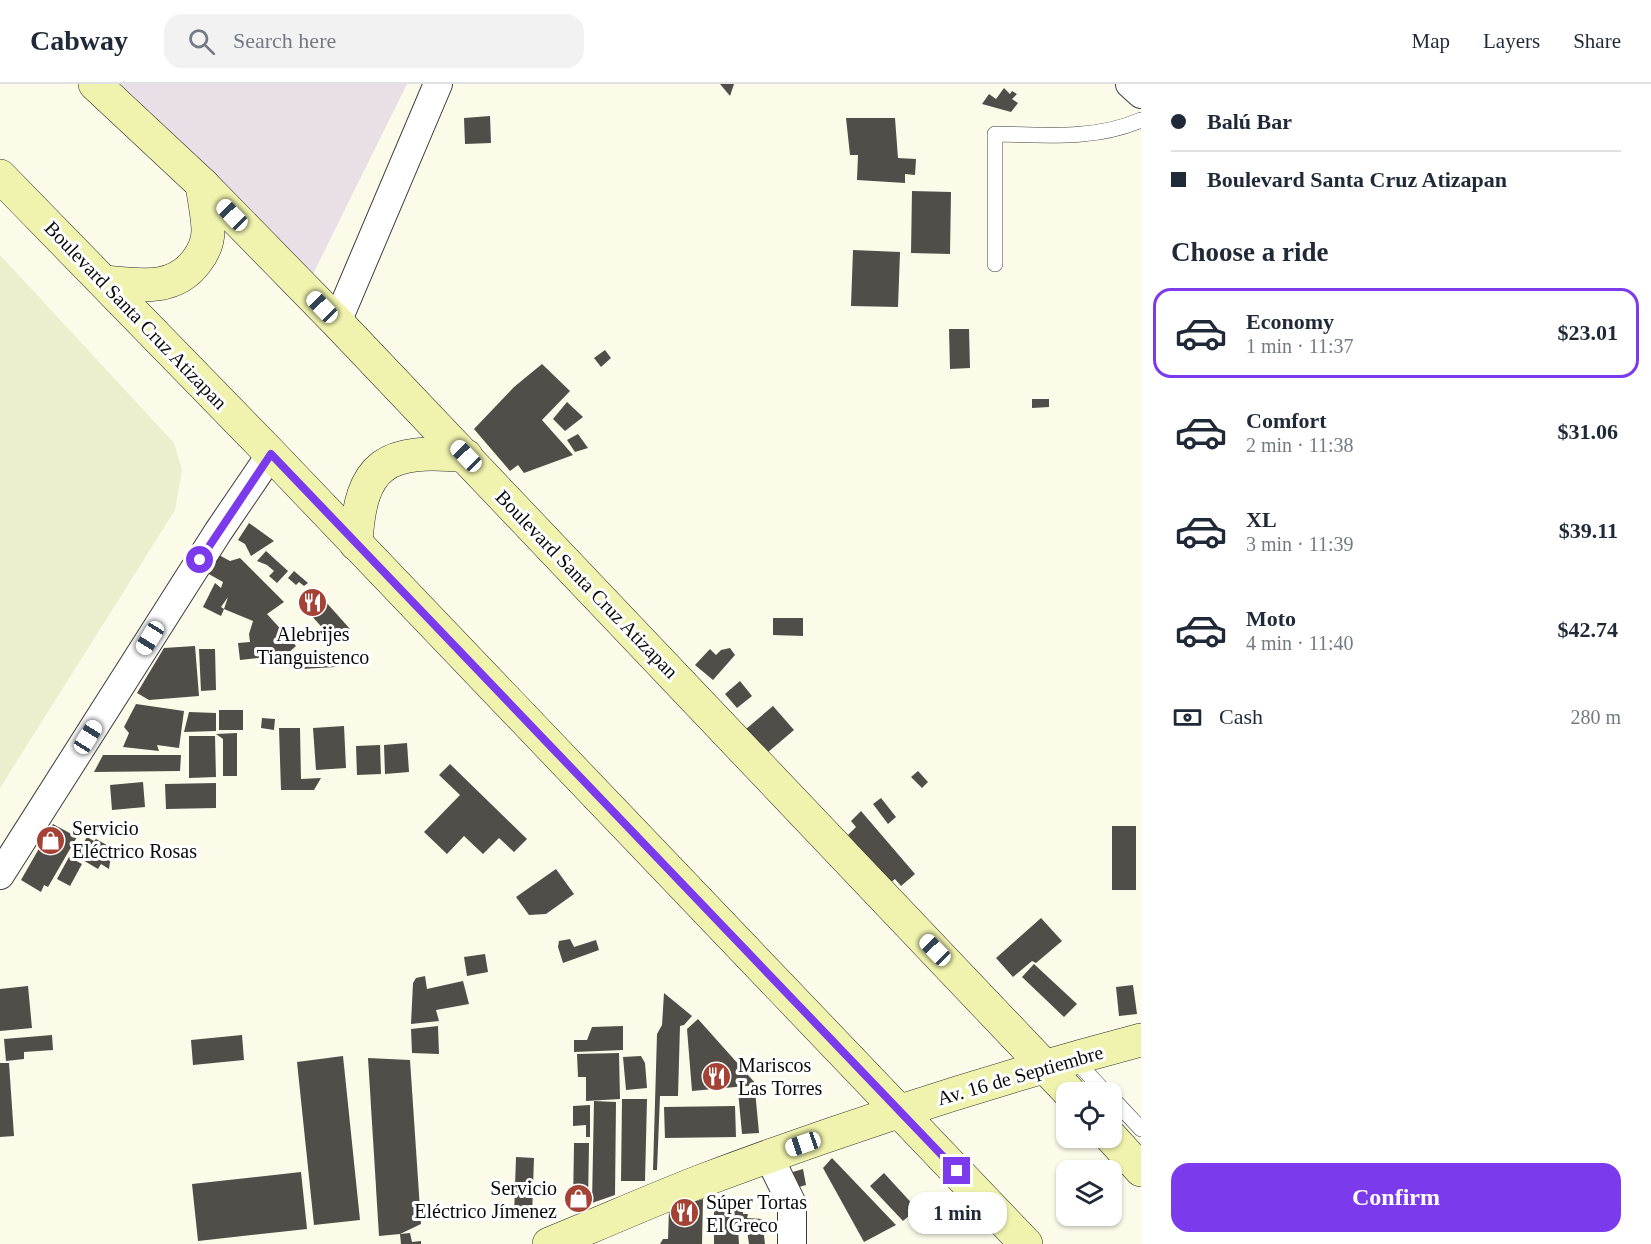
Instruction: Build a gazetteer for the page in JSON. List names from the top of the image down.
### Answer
{
  "streets": {
    "main road": ["Boulevard Santa Cruz Atizapan", "Av. 16 de Septiembre"]
  },
  "crossings": [
    ["Boulevard Santa Cruz Atizapan", "Av. 16 de Septiembre"]
  ],
  "places": {
    "restaurant": ["Alebrijes Tianguistenco", "Mariscos Las Torres", "Súper Tortas El Greco"],
    "shop": ["Servicio Eléctrico Rosas", "Servicio Eléctrico Jímenez"]
  },
  "page": {
    "header": "Cabway",
    "search": "Search here",
    "nav": ["Map", "Layers", "Share"],
    "banner": ["Balú Bar", "Boulevard Santa Cruz Atizapan"],
    "heading": "Choose a ride",
    "list": [
      {
        "name": "Economy",
        "note": "1 min · 11:37",
        "value": "$23.01"
      },
      {
        "name": "Comfort",
        "note": "2 min · 11:38",
        "value": "$31.06"
      },
      {
        "name": "XL",
        "note": "3 min · 11:39",
        "value": "$39.11"
      },
      {
        "name": "Moto",
        "note": "4 min · 11:40",
        "value": "$42.74"
      }
    ],
    "pay": ["Cash", "280 m"],
    "buttons": "Confirm",
    "bubble": "1 min"
  }
}
